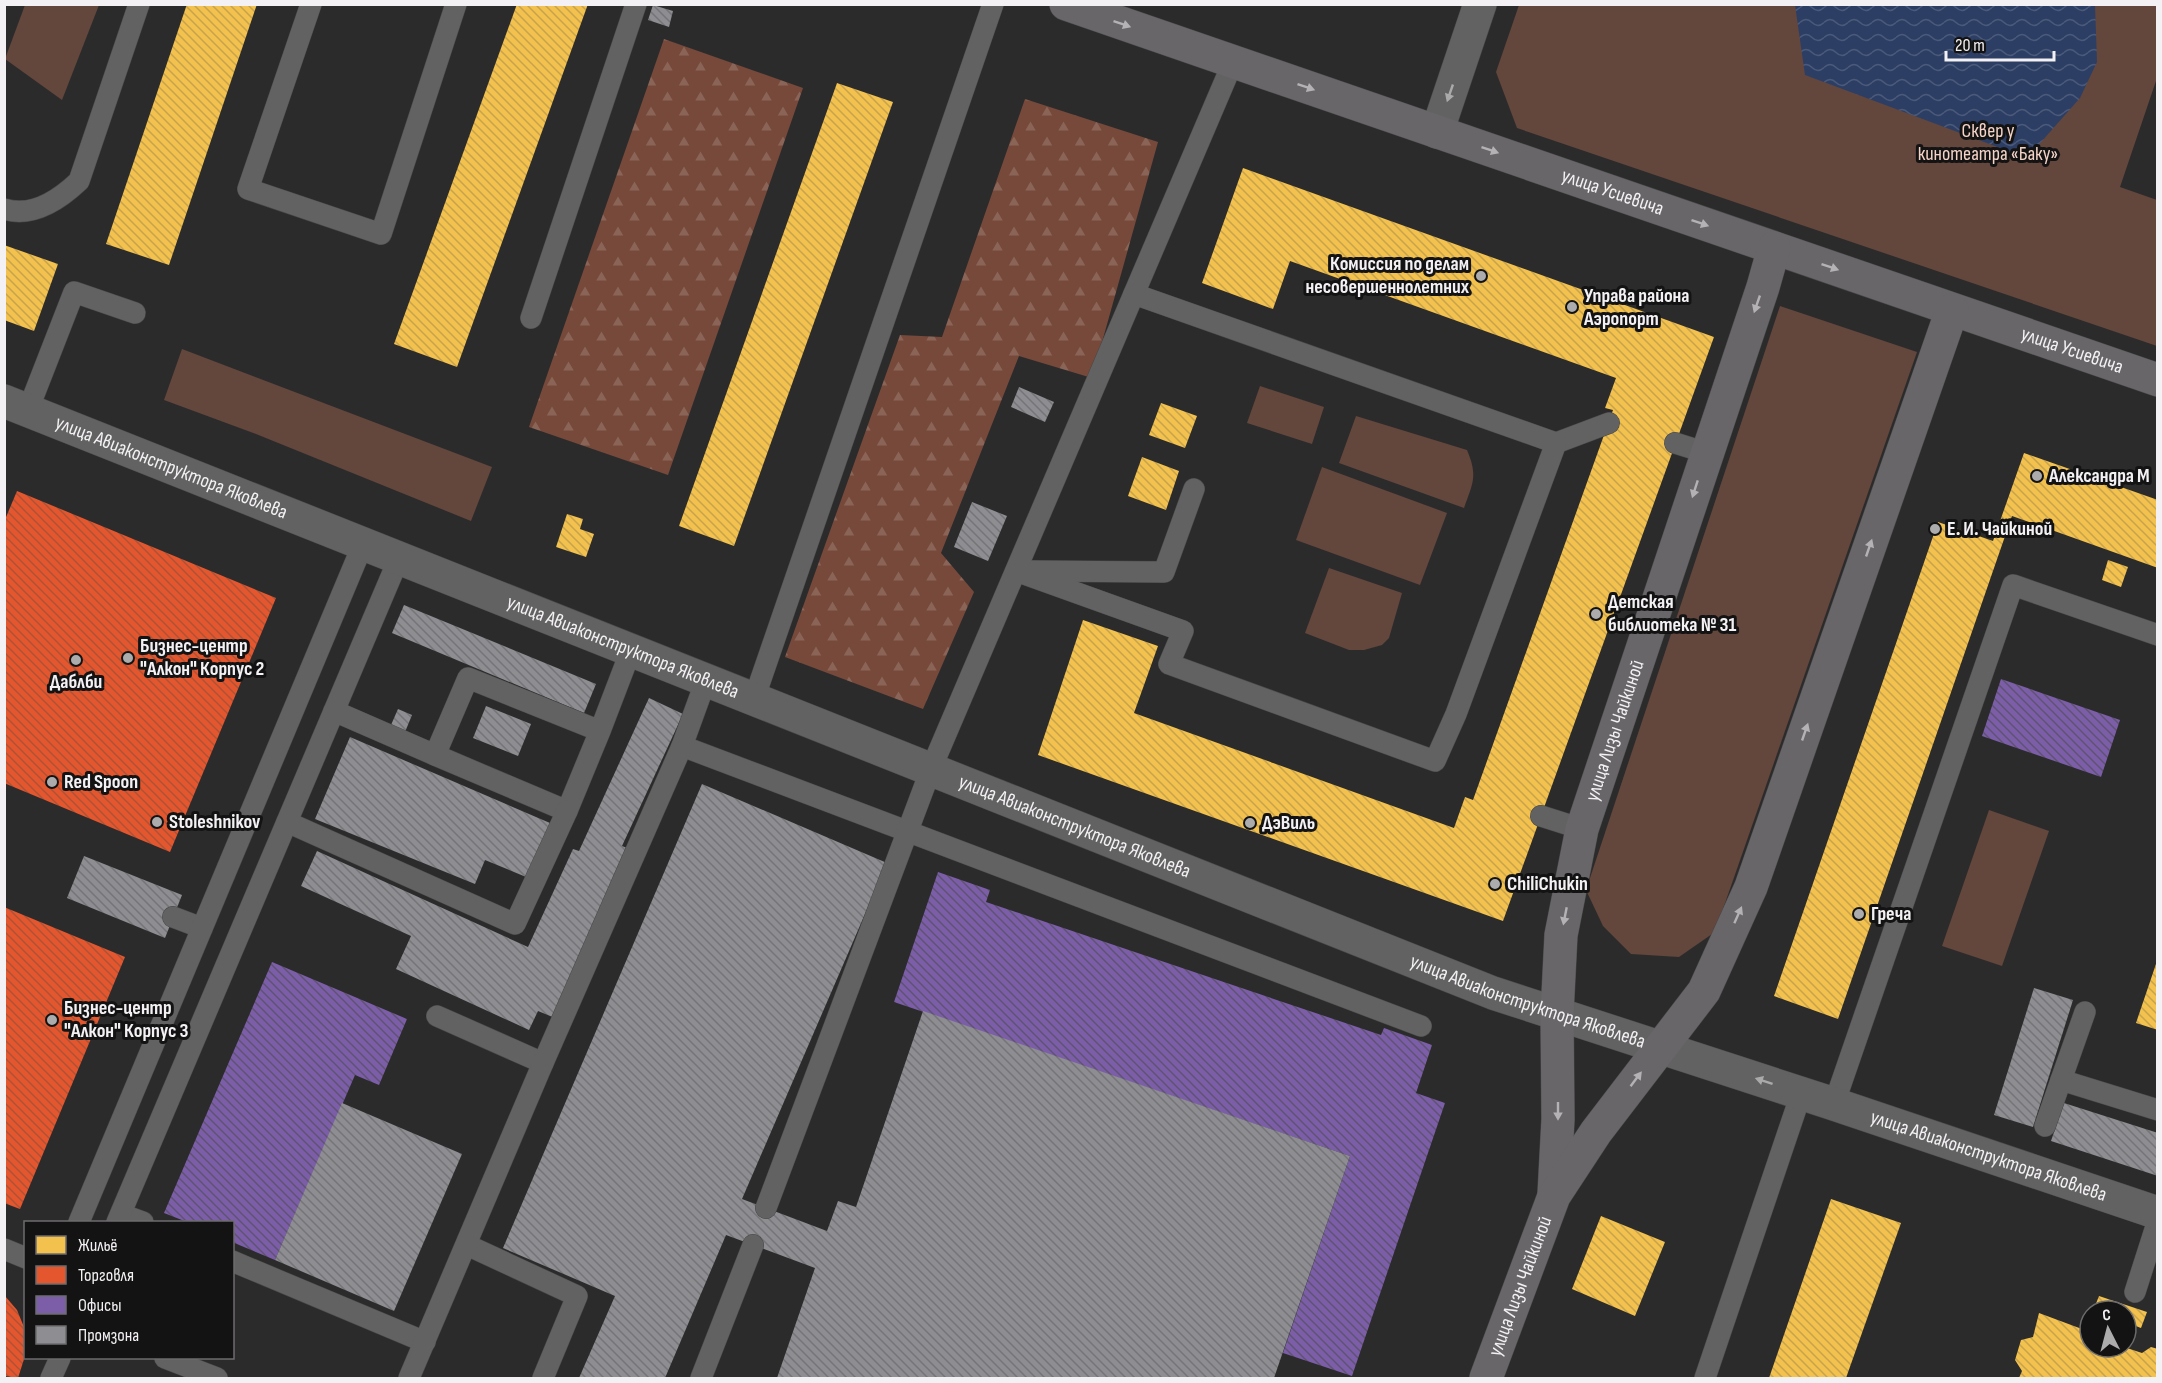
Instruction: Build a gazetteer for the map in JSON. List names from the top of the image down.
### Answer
{
  "streets": {
    "street": ["улица Усиевича", "улица Авиаконструктора Яковлева", "улица Лизы Чайкиной"]
  },
  "crossings": [
    ["улица Усиевича", "улица Лизы Чайкиной"],
    ["улица Авиаконструктора Яковлева", "улица Лизы Чайкиной"]
  ],
  "one_way": ["улица Усиевича"],
  "parks": ["Сквер у кинотеатра «Баку»"],
  "places": [
    "Комиссия по делам несовершеннолетних",
    "Управа района Аэропорт",
    "Александра М",
    "Е. И. Чайкиной",
    "Детская библиотека № 31",
    "Бизнес-центр \"Алкон\" Корпус 2",
    "Даблби",
    "Red Spoon",
    "Stoleshnikov",
    "ДэВиль",
    "ChiliChukin",
    "Греча",
    "Бизнес-центр \"Алкон\" Корпус 3"
  ],
  "legend": [
    "Жильё",
    "Торговля",
    "Офисы",
    "Промзона"
  ],
  "scale_bar": "20 m",
  "north": "top"
}
